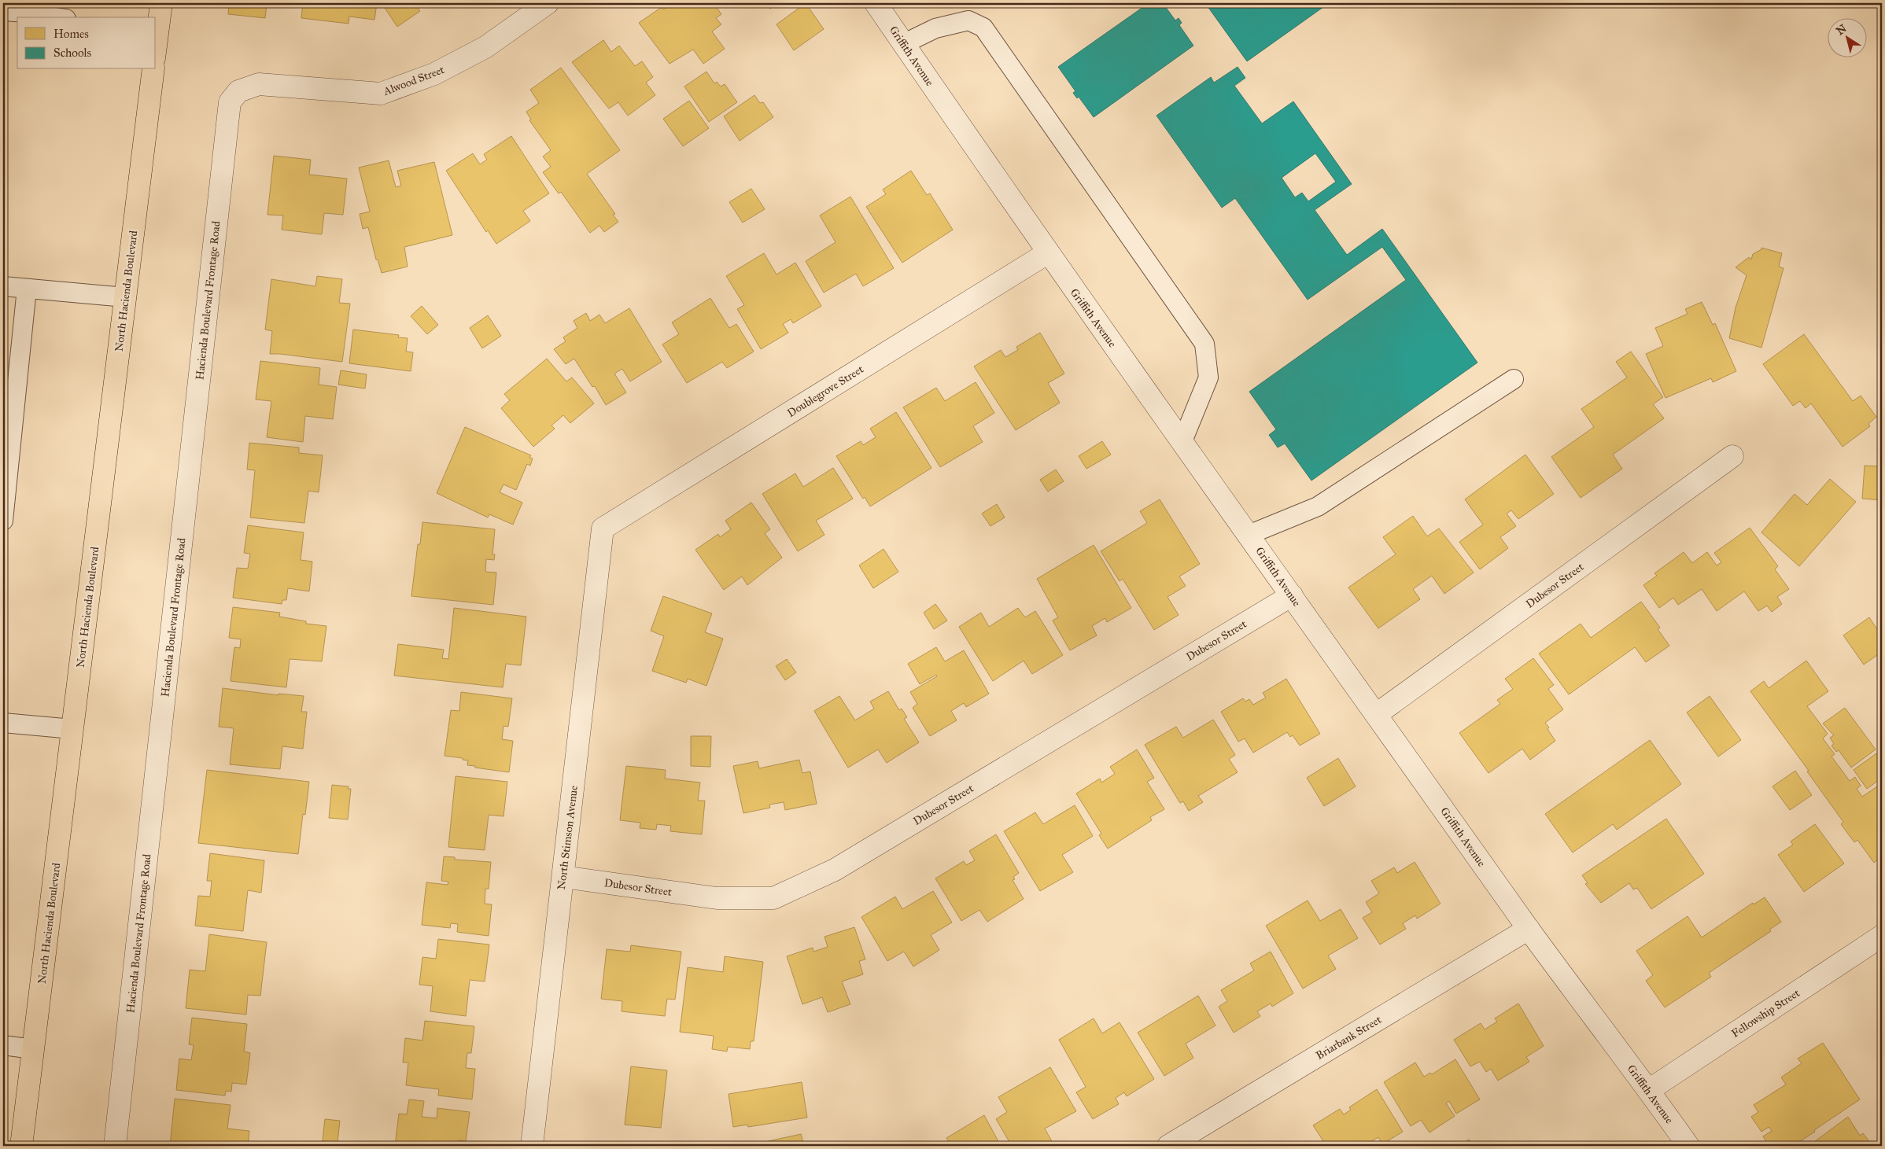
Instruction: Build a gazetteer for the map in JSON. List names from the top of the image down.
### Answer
{
  "streets": {
    "main road": ["North Hacienda Boulevard"],
    "street": [
      "Griffith Avenue",
      "Alwood Street",
      "Hacienda Boulevard Frontage Road",
      "Doublegrove Street",
      "Dubesor Street",
      "North Stimson Avenue",
      "Fellowship Street",
      "Briarbank Street"
    ]
  },
  "crossings": [
    ["Griffith Avenue", "Doublegrove Street"],
    ["Griffith Avenue", "Dubesor Street"],
    ["Griffith Avenue", "Fellowship Street"],
    ["Griffith Avenue", "Briarbank Street"],
    ["Alwood Street", "Hacienda Boulevard Frontage Road"],
    ["Doublegrove Street", "North Stimson Avenue"],
    ["Dubesor Street", "North Stimson Avenue"]
  ],
  "legend": ["Homes", "Schools"],
  "north": "top left"
}
